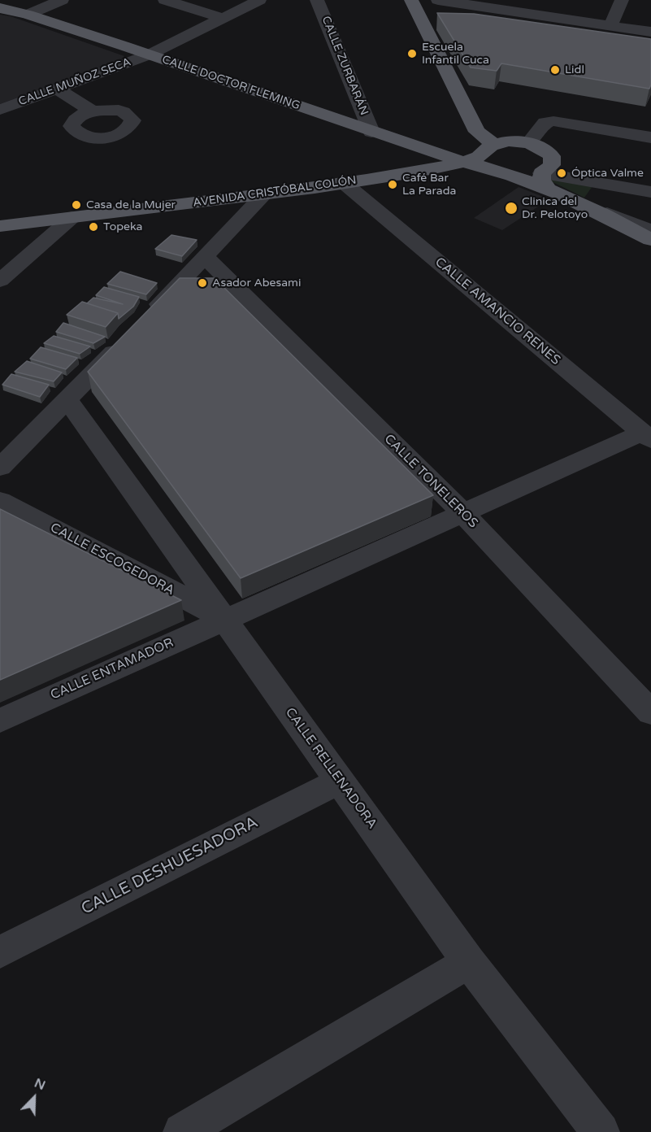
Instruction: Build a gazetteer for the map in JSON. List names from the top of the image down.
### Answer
{
  "streets": {
    "main road": ["CALLE DOCTOR FLEMING", "AVENIDA CRISTÓBAL COLÓN"],
    "street": [
      "CALLE ZURBARÁN",
      "CALLE MUÑOZ SECA",
      "CALLE AMANCIO RENES",
      "CALLE TONELEROS",
      "CALLE ESCOGEDORA",
      "CALLE ENTAMADOR",
      "CALLE RELLENADORA",
      "CALLE DESHUESADORA"
    ]
  },
  "crossings": [
    ["CALLE ZURBARÁN", "CALLE DOCTOR FLEMING"],
    ["CALLE MUÑOZ SECA", "CALLE DOCTOR FLEMING"],
    ["CALLE DOCTOR FLEMING", "AVENIDA CRISTÓBAL COLÓN"],
    ["AVENIDA CRISTÓBAL COLÓN", "CALLE AMANCIO RENES"],
    ["CALLE AMANCIO RENES", "CALLE ENTAMADOR"],
    ["CALLE TONELEROS", "CALLE ENTAMADOR"],
    ["CALLE ESCOGEDORA", "CALLE ENTAMADOR"],
    ["CALLE ESCOGEDORA", "CALLE RELLENADORA"],
    ["CALLE ENTAMADOR", "CALLE RELLENADORA"],
    ["CALLE RELLENADORA", "CALLE DESHUESADORA"]
  ],
  "places": [
    "Escuela Infantil Cuca",
    "Lidl",
    "Óptica Valme",
    "Café Bar La Parada",
    "Casa de la Mujer",
    "Clinica del Dr. Pelotoyo",
    "Topeka",
    "Asador Abesami"
  ],
  "north": "top right"
}
